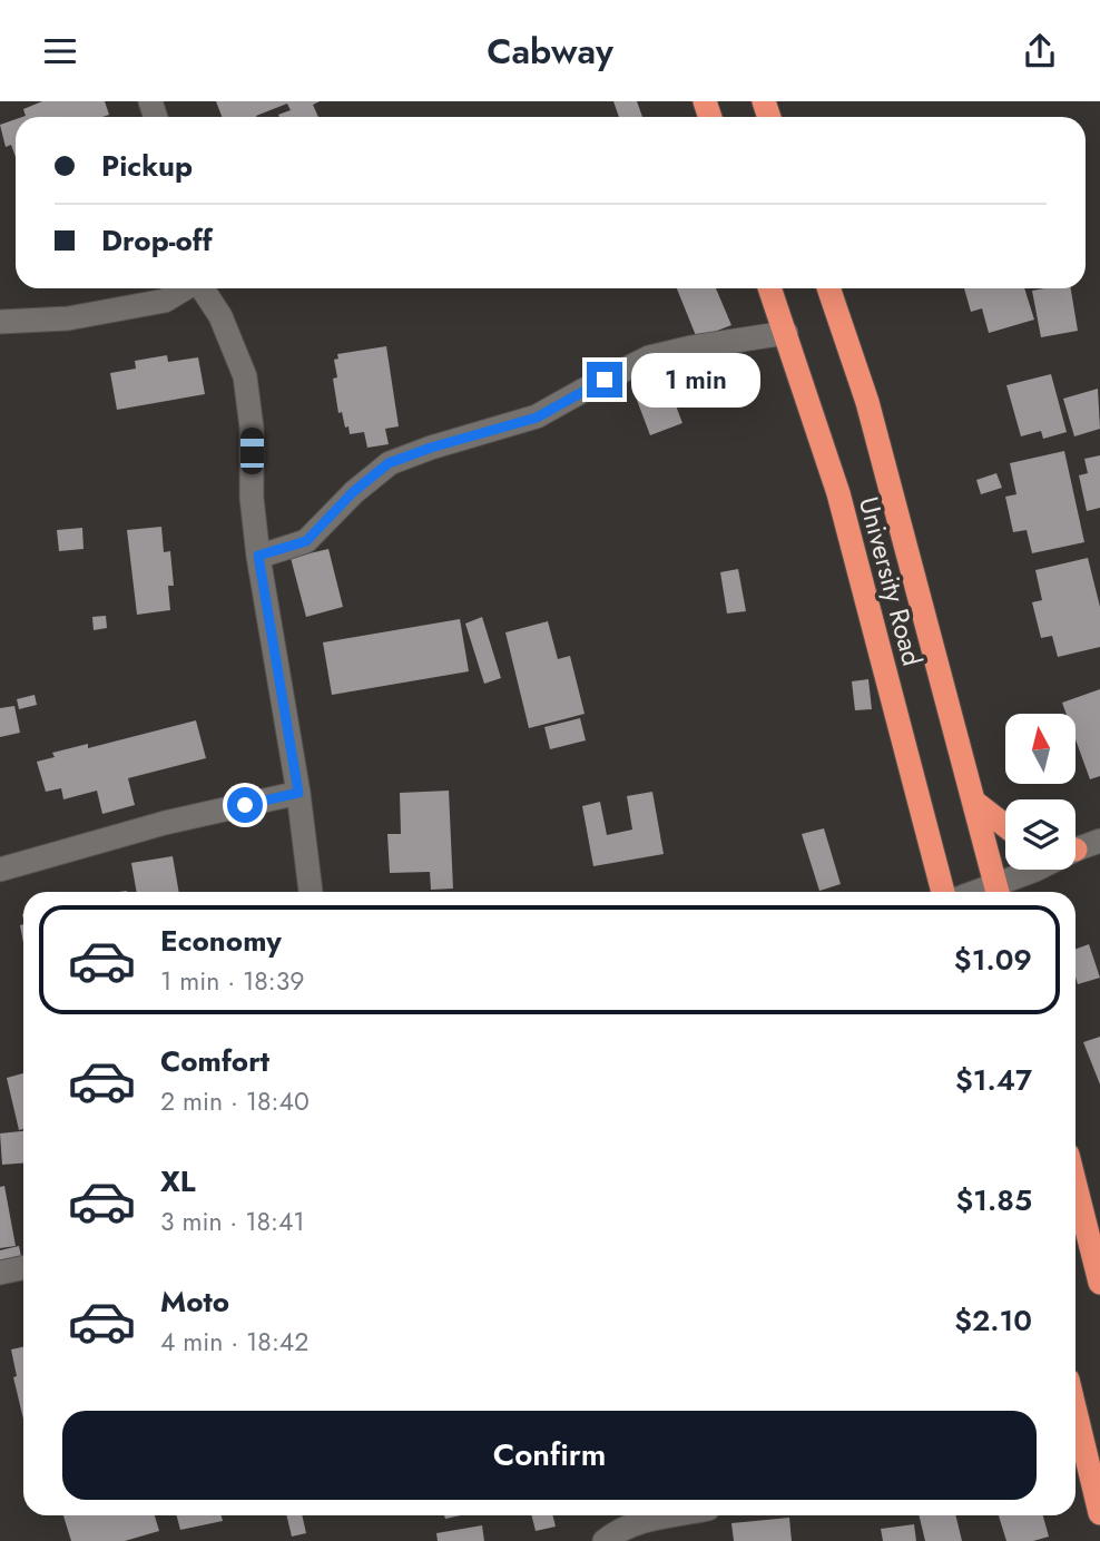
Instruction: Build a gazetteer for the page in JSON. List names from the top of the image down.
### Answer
{
  "streets": {
    "highway": ["University Road"]
  },
  "north": "top",
  "page": {
    "header": "Cabway",
    "banner": ["Pickup", "Drop-off"],
    "bubble": "1 min",
    "list": [
      {
        "name": "Economy",
        "note": "1 min · 18:39",
        "value": "$1.09"
      },
      {
        "name": "Comfort",
        "note": "2 min · 18:40",
        "value": "$1.47"
      },
      {
        "name": "XL",
        "note": "3 min · 18:41",
        "value": "$1.85"
      },
      {
        "name": "Moto",
        "note": "4 min · 18:42",
        "value": "$2.10"
      }
    ],
    "buttons": "Confirm"
  }
}
